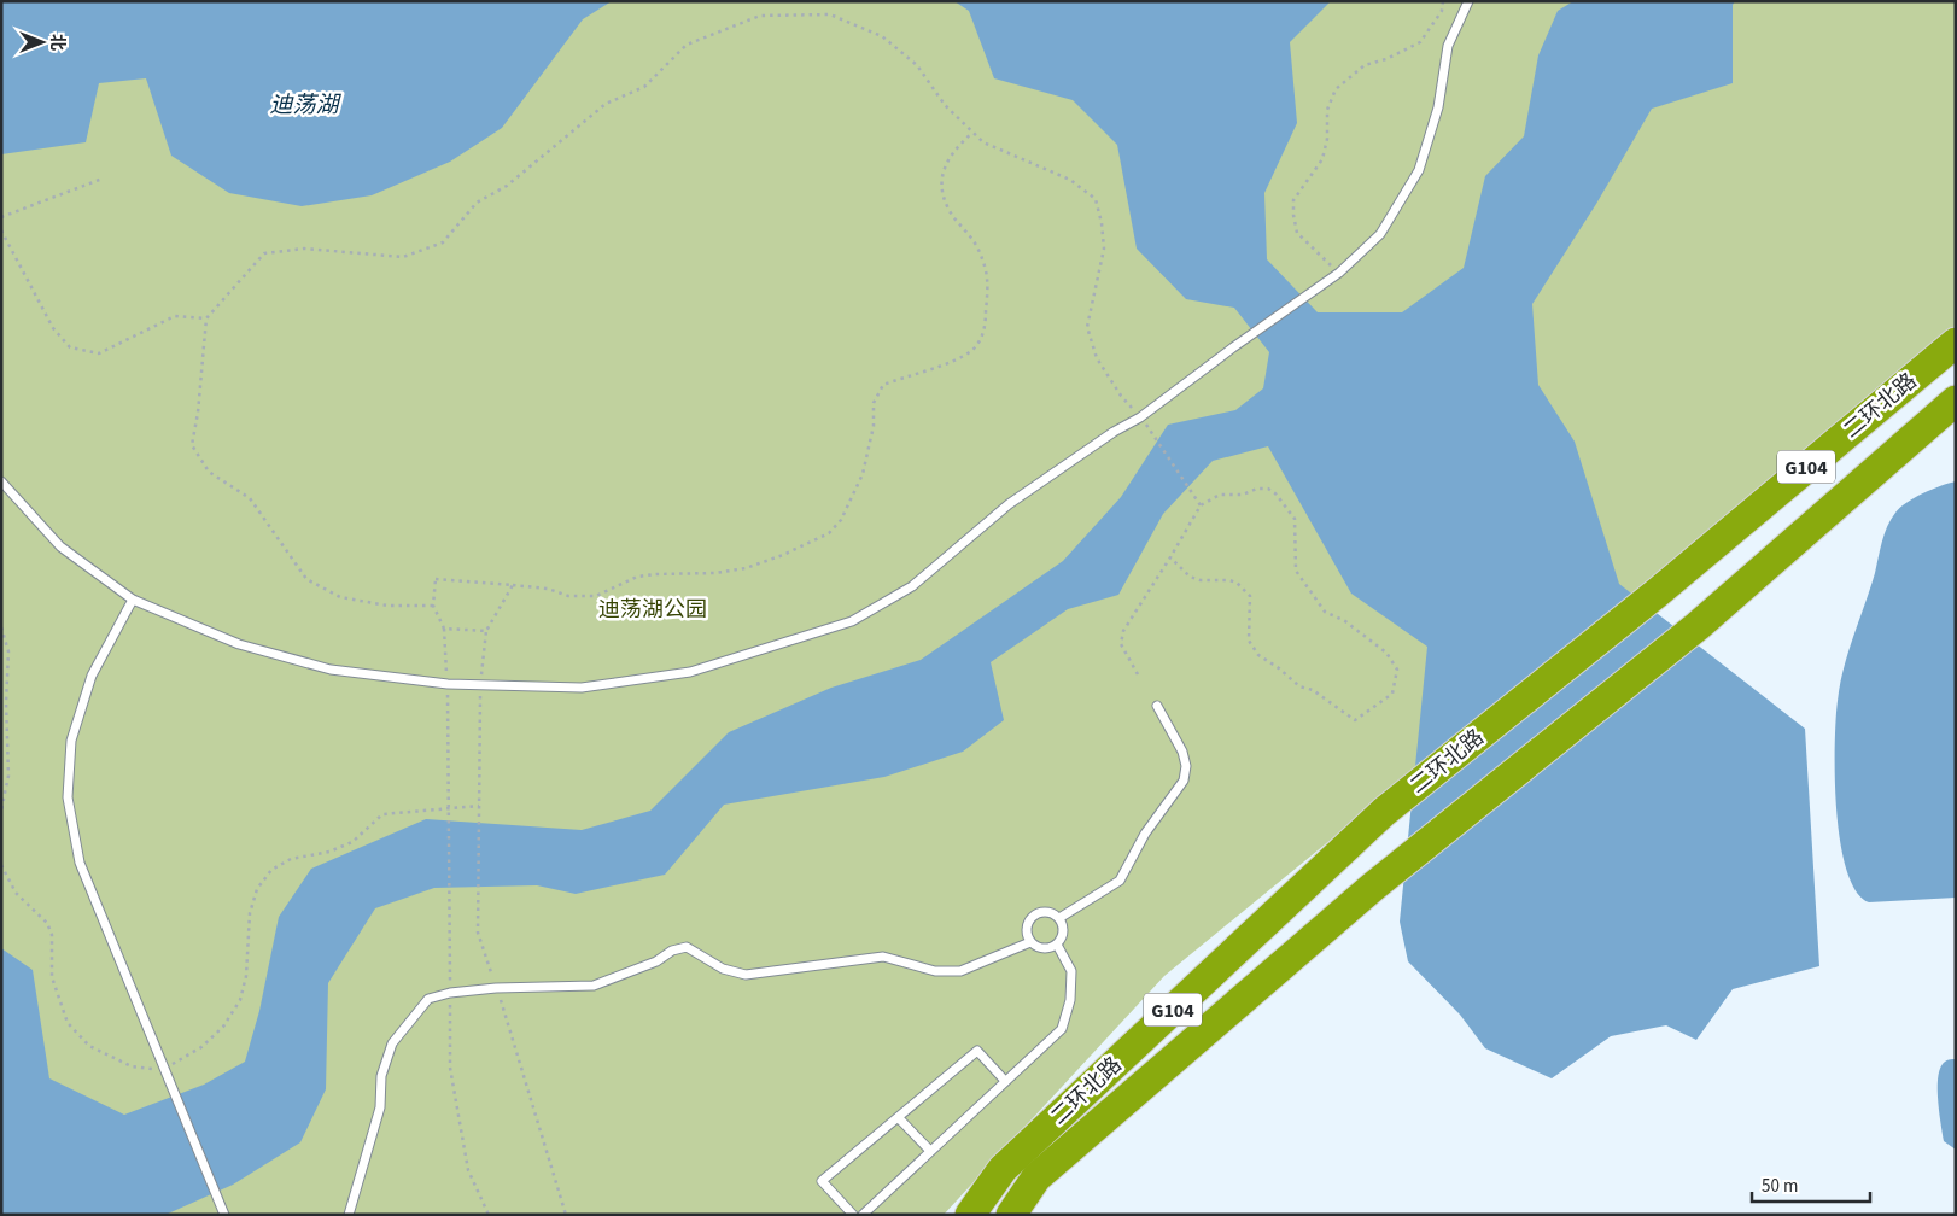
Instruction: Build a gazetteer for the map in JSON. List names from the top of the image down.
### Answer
{
  "streets": {
    "highway": ["二环北路", "G104"]
  },
  "water": ["迪荡湖"],
  "parks": ["迪荡湖公园"],
  "scale_bar": "50 m",
  "north": "right"
}
